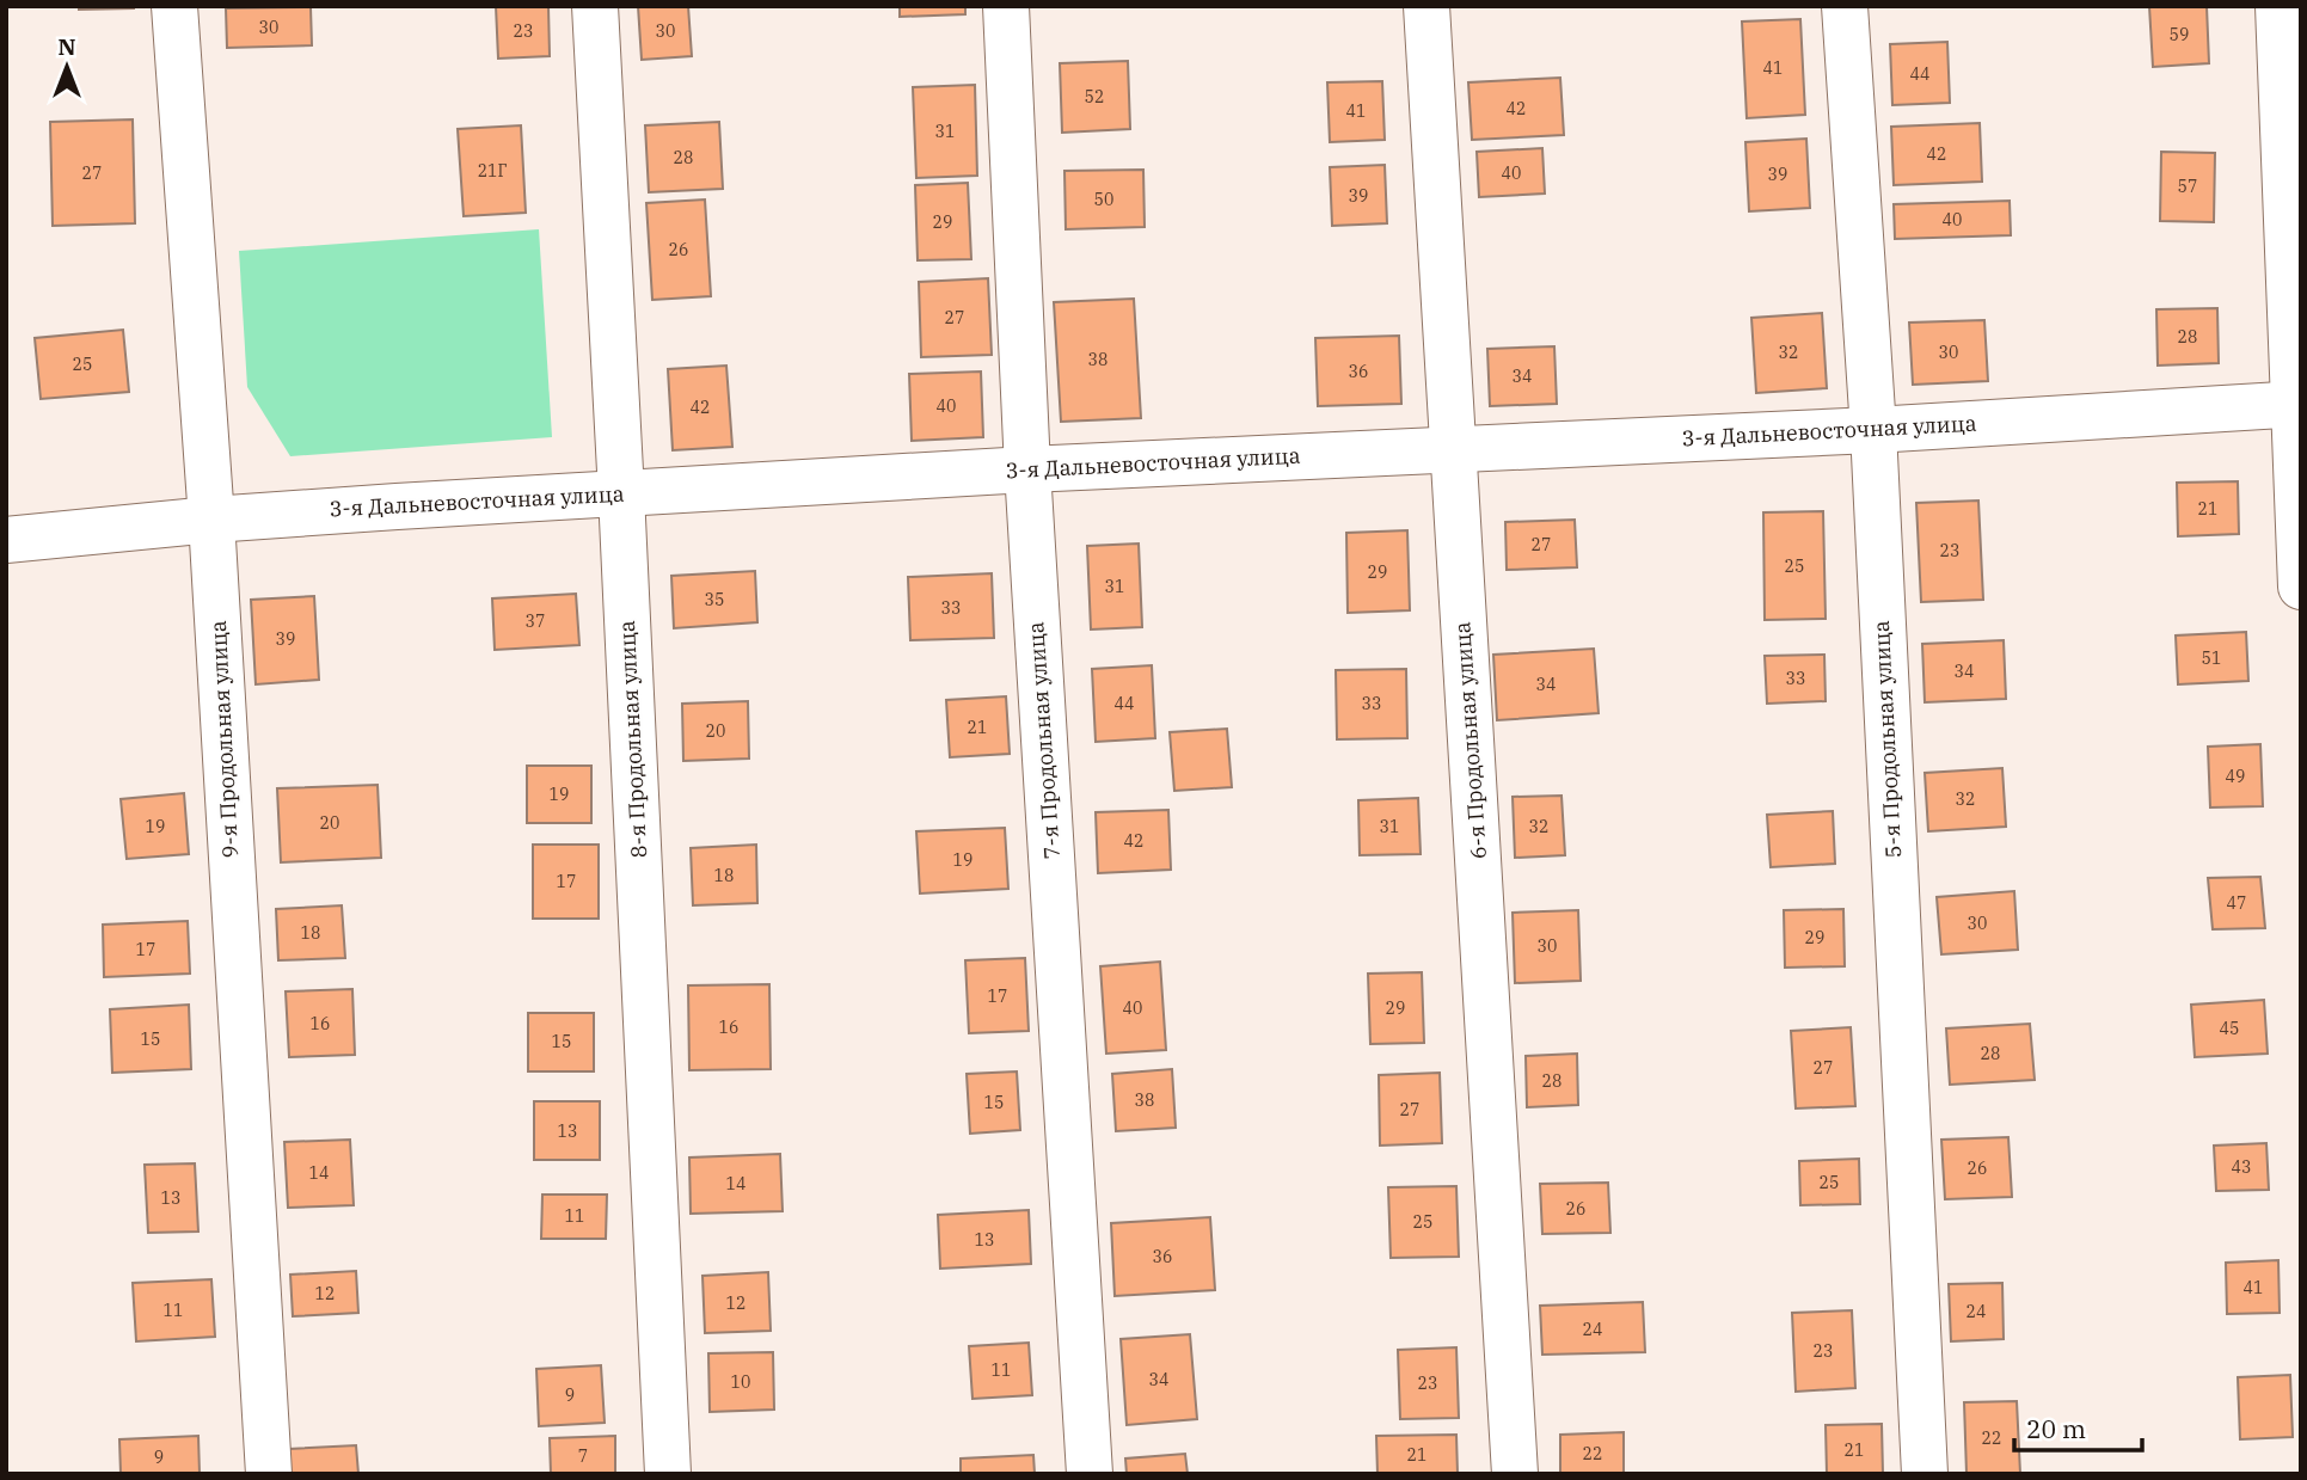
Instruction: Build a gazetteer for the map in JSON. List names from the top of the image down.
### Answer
{
  "streets": {
    "street": [
      "3-я Дальневосточная улица",
      "9-я Продольная улица",
      "8-я Продольная улица",
      "5-я Продольная улица",
      "7-я Продольная улица",
      "6-я Продольная улица"
    ]
  },
  "crossings": [
    ["3-я Дальневосточная улица", "9-я Продольная улица"],
    ["3-я Дальневосточная улица", "8-я Продольная улица"],
    ["3-я Дальневосточная улица", "5-я Продольная улица"],
    ["3-я Дальневосточная улица", "7-я Продольная улица"],
    ["3-я Дальневосточная улица", "6-я Продольная улица"]
  ],
  "house_numbers": [
    "30",
    "23",
    "30",
    "59",
    "41",
    "44",
    "52",
    "42",
    "41",
    "31",
    "42",
    "28",
    "21Г",
    "27",
    "40",
    "39",
    "57",
    "39",
    "50",
    "40",
    "29",
    "26",
    "27",
    "28",
    "32",
    "30",
    "38",
    "25",
    "36",
    "34",
    "40",
    "42",
    "21",
    "27",
    "23",
    "25",
    "29",
    "31",
    "35",
    "33",
    "37",
    "39",
    "51",
    "34",
    "33",
    "34",
    "44",
    "33",
    "21",
    "20",
    "49",
    "19",
    "32",
    "20",
    "19",
    "31",
    "32",
    "42",
    "19",
    "18",
    "17",
    "47",
    "30",
    "18",
    "29",
    "30",
    "17",
    "17",
    "40",
    "29",
    "16",
    "16",
    "45",
    "15",
    "15",
    "28",
    "27",
    "28",
    "38",
    "15",
    "27",
    "13",
    "43",
    "26",
    "14",
    "25",
    "14",
    "13",
    "26",
    "11",
    "25",
    "13",
    "36",
    "41",
    "12",
    "12",
    "11",
    "24",
    "24",
    "23",
    "11",
    "34",
    "10",
    "23",
    "9",
    "22",
    "21",
    "22",
    "21",
    "7",
    "9"
  ],
  "scale_bar": "20 m",
  "north": "top"
}
